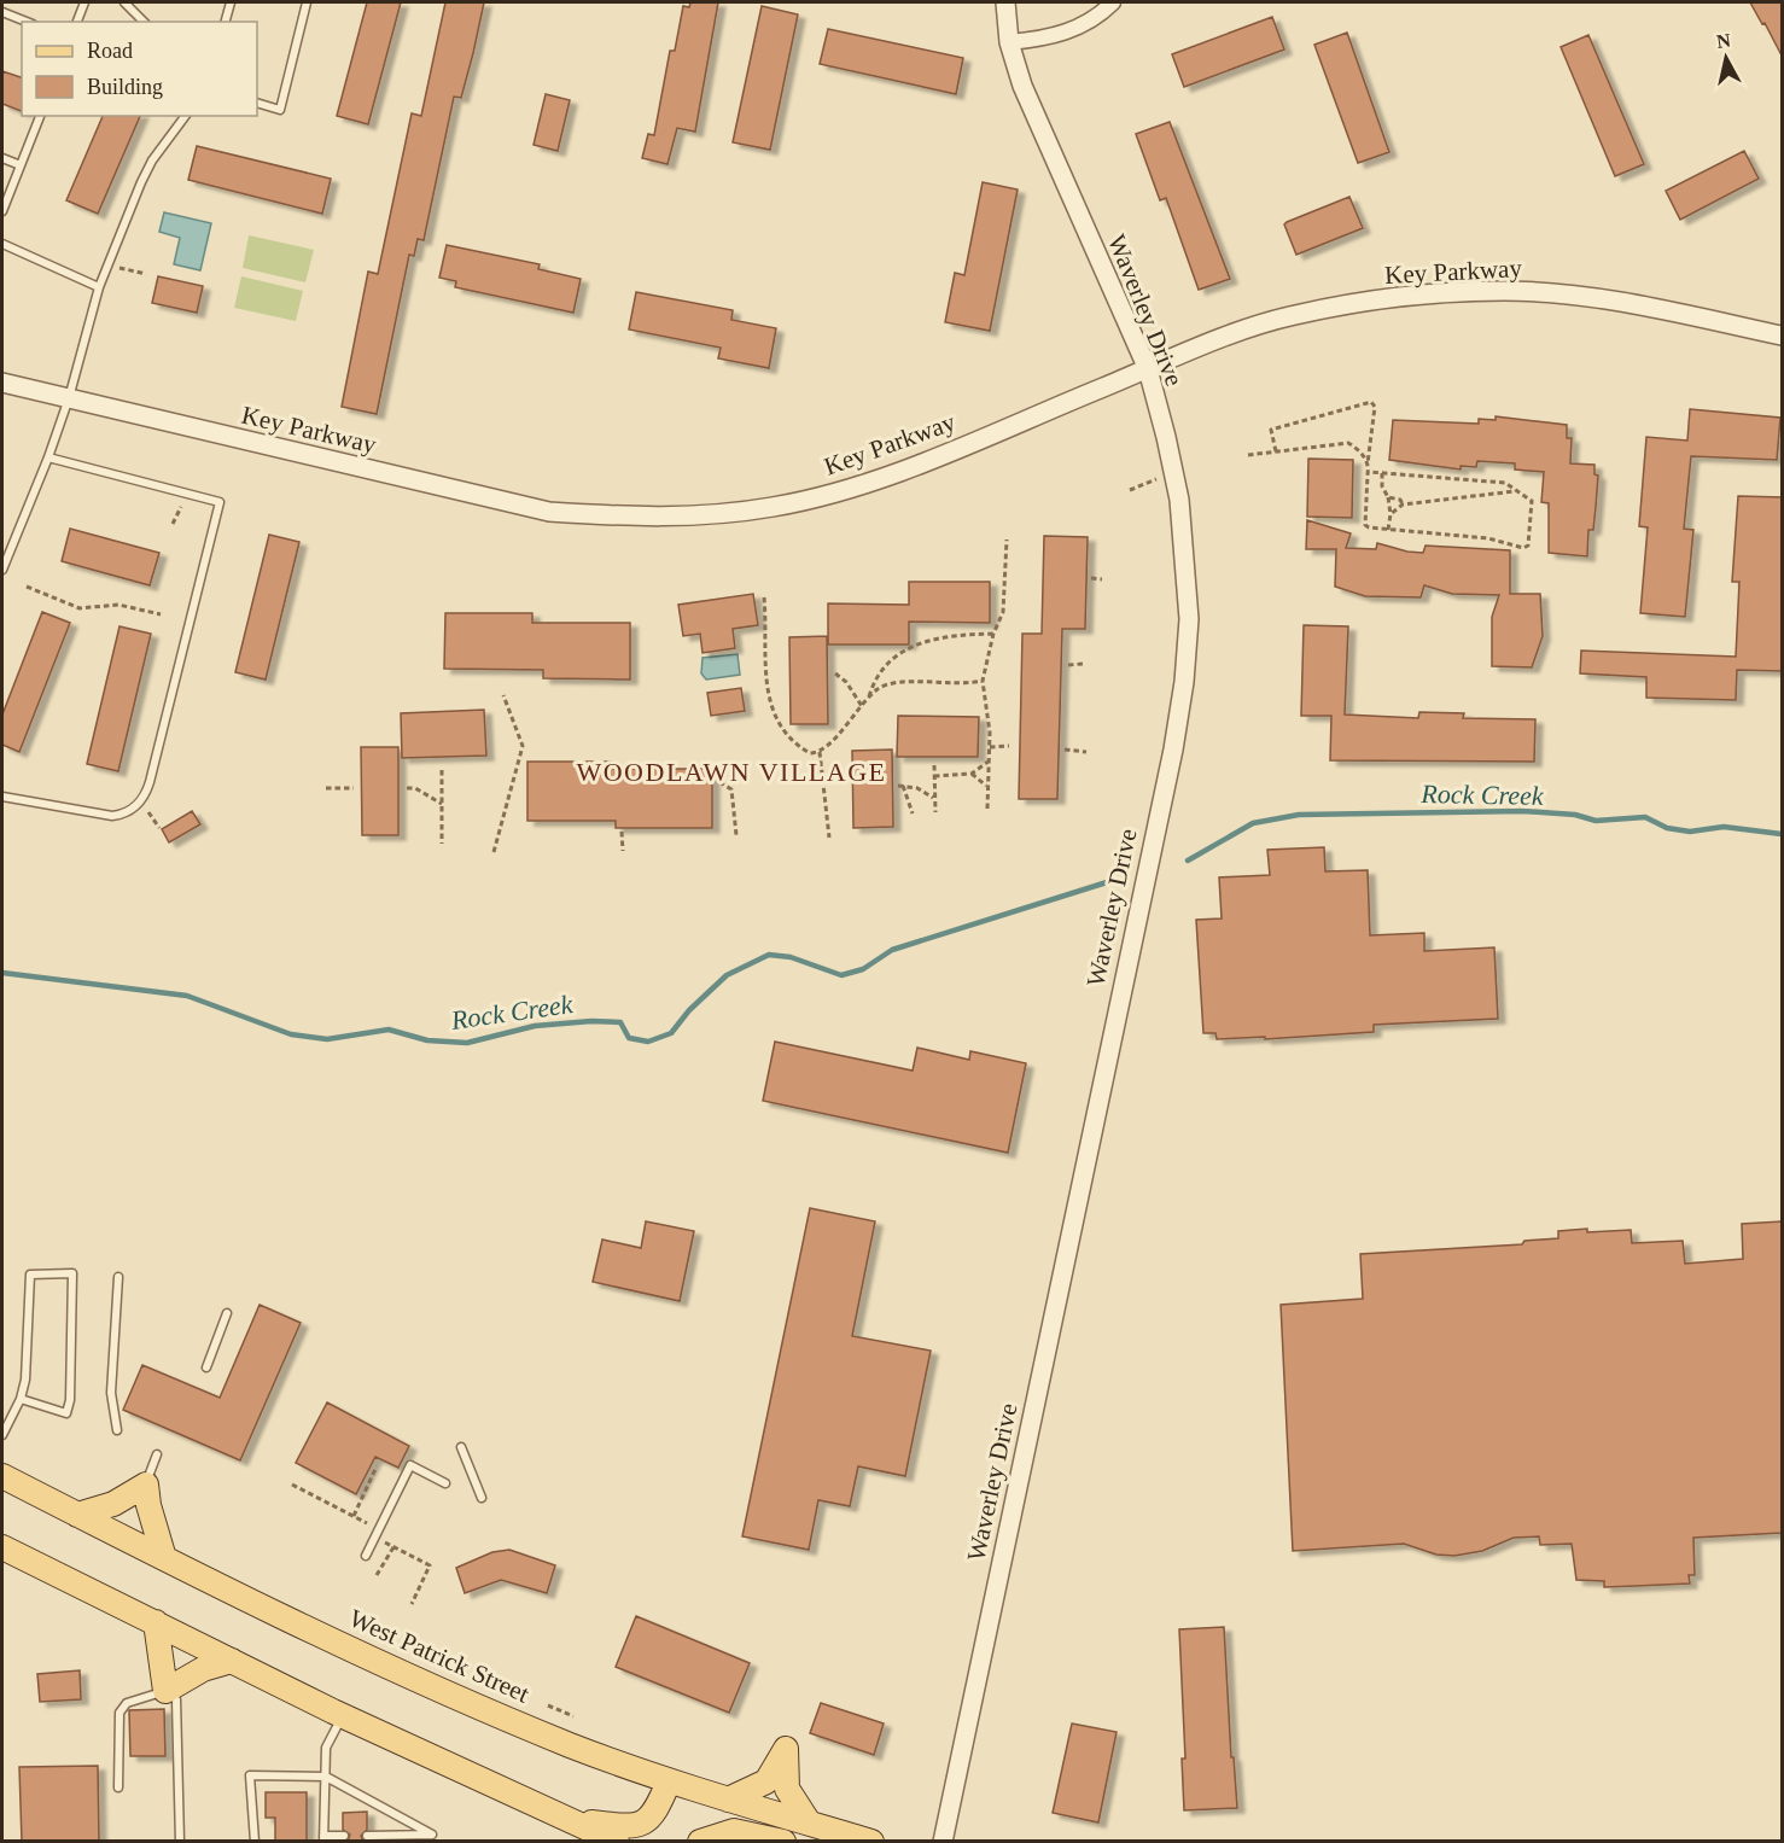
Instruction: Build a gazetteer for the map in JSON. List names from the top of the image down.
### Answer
{
  "streets": {
    "main road": ["West Patrick Street"],
    "street": ["Key Parkway", "Waverley Drive"]
  },
  "crossings": [
    ["Key Parkway", "Waverley Drive"]
  ],
  "districts": ["WOODLAWN VILLAGE"],
  "water": ["Rock Creek"],
  "legend": ["Road", "Building"],
  "north": "top"
}
